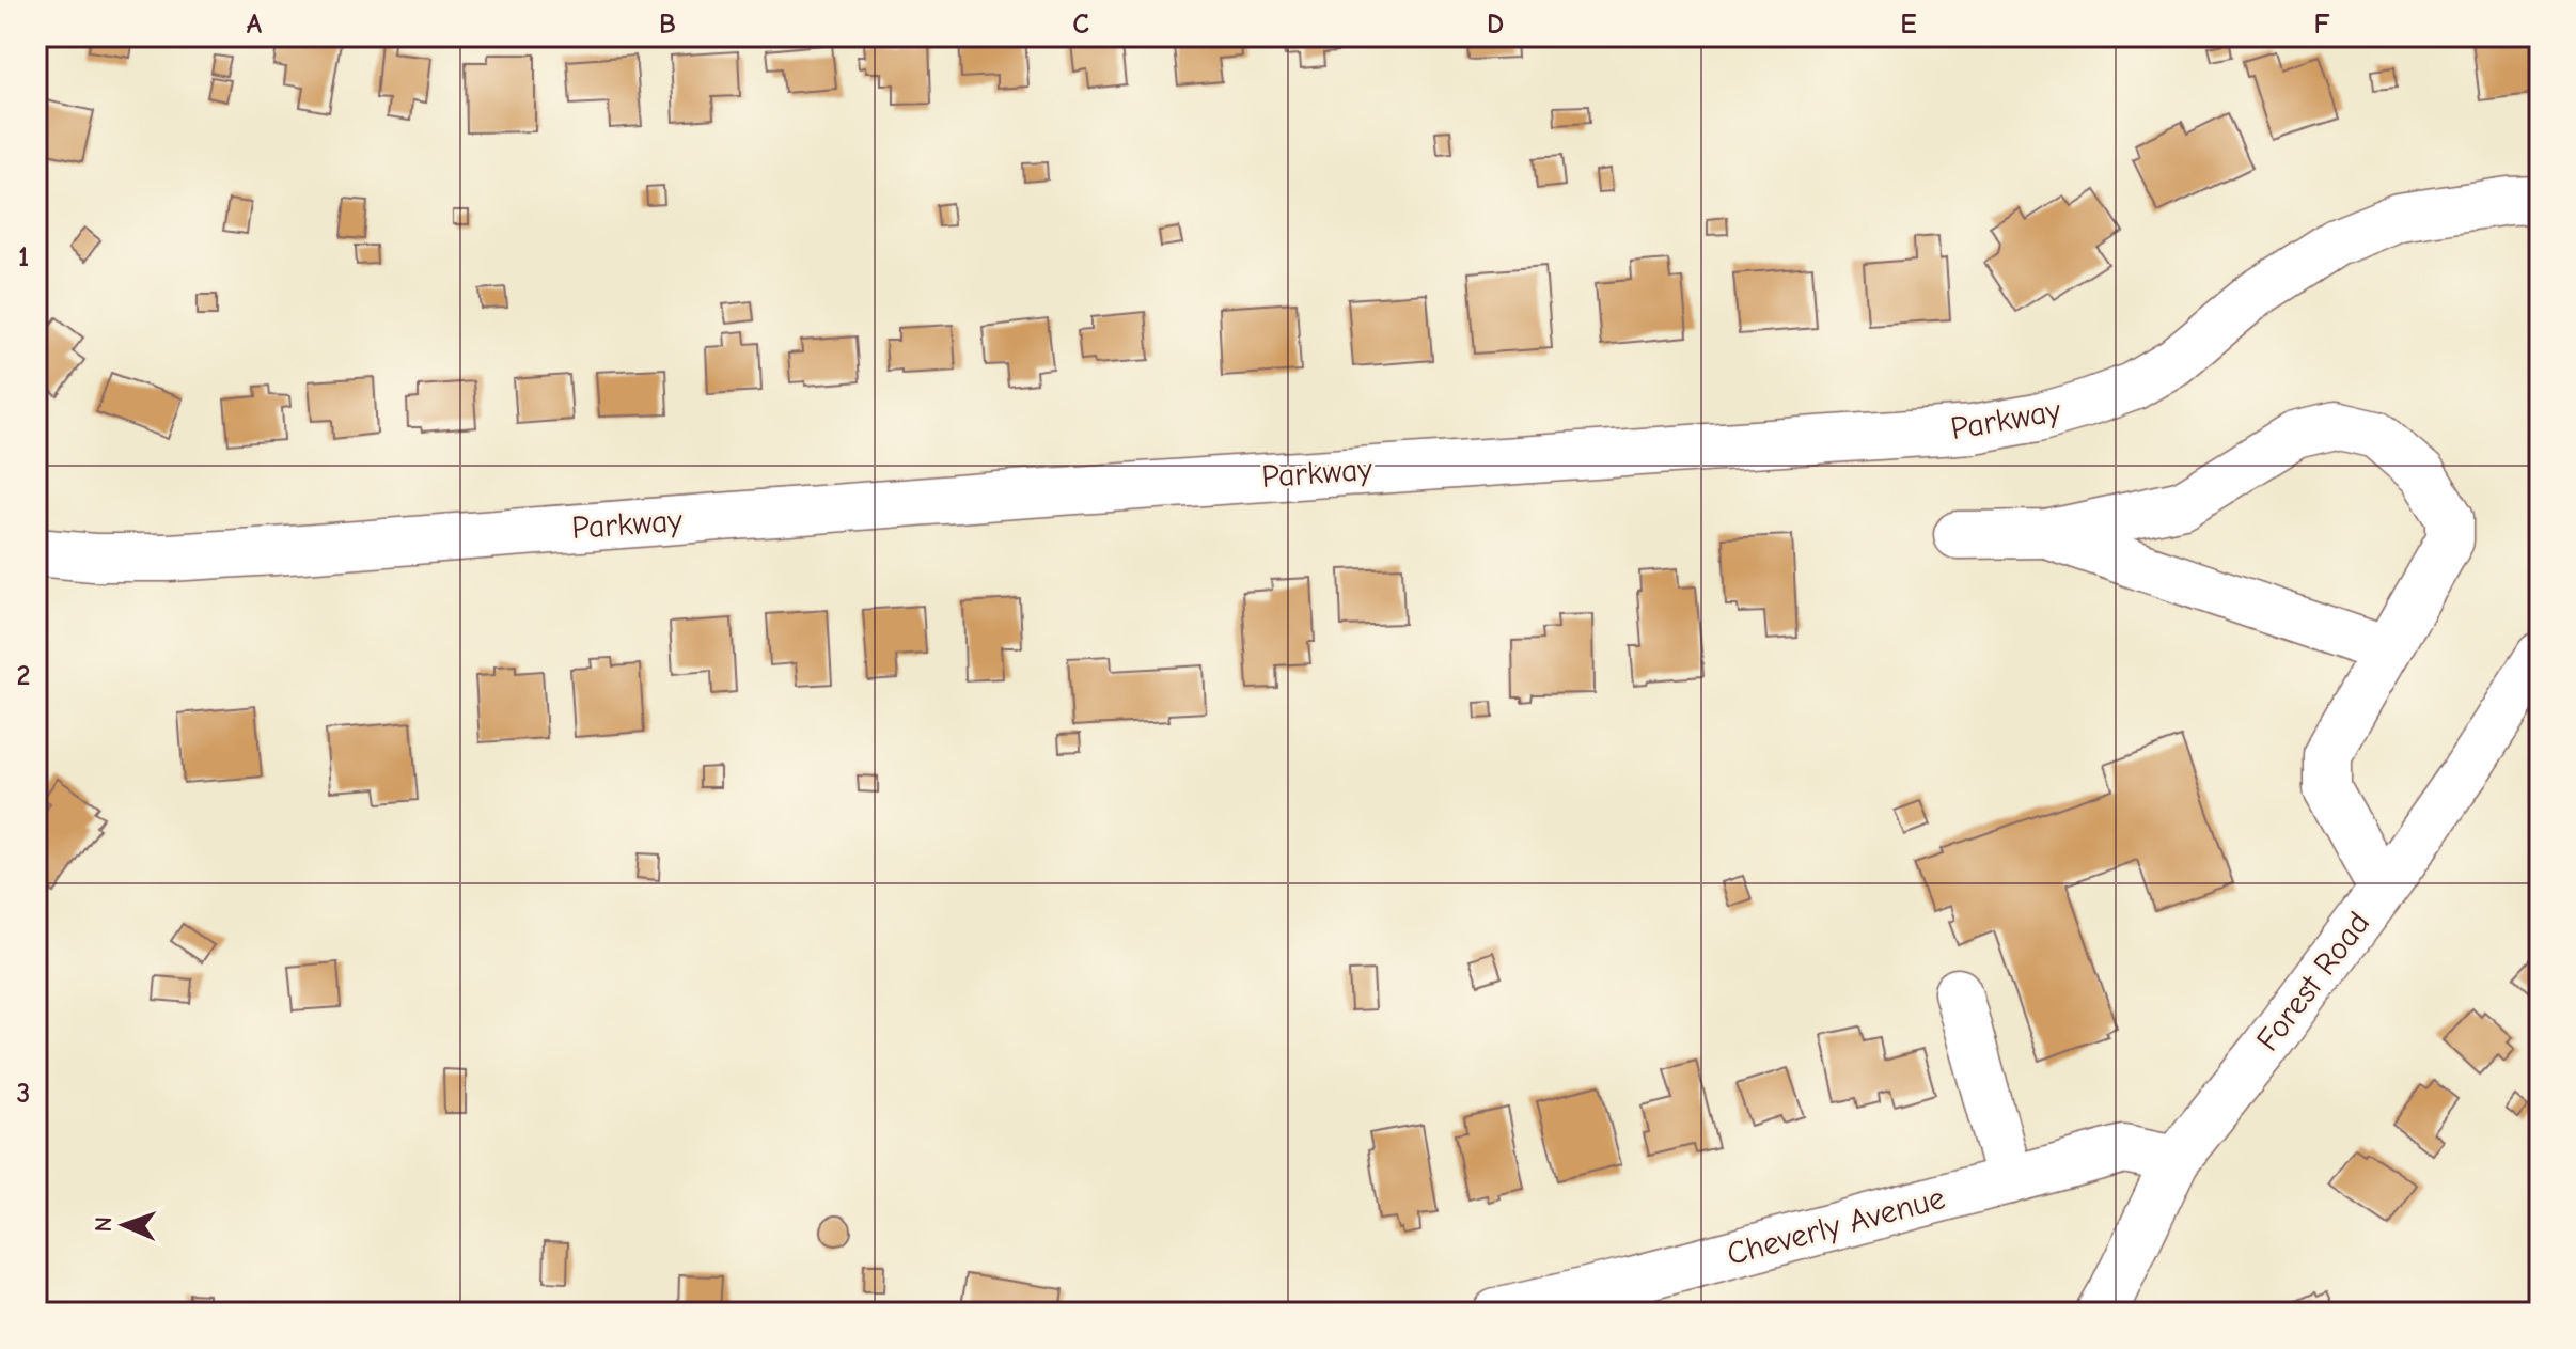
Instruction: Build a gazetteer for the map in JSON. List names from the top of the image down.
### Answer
{
  "streets": {
    "street": ["Parkway", "Forest Road", "Cheverly Avenue"]
  },
  "crossings": [
    ["Forest Road", "Cheverly Avenue"]
  ],
  "north": "left",
  "grid": {
    "columns": [
      "A",
      "B",
      "C",
      "D",
      "E",
      "F"
    ],
    "rows": ["1", "2", "3"]
  }
}
